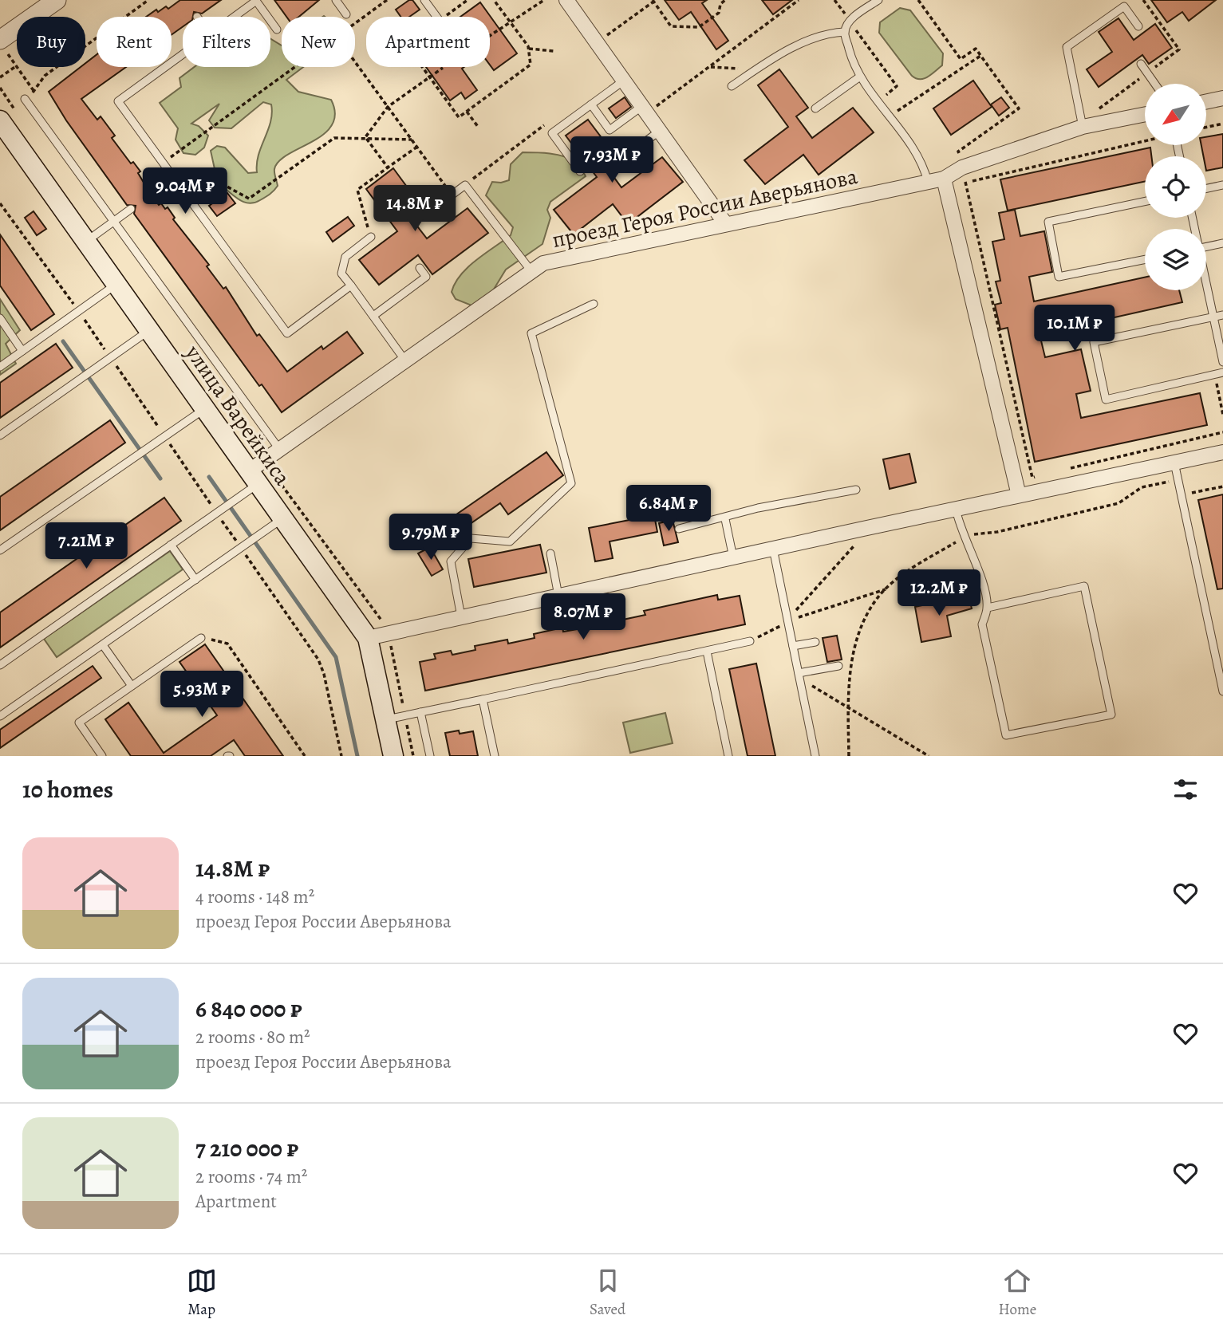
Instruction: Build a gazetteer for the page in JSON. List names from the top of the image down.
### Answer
{
  "streets": {
    "main road": ["улица Варейкиса"],
    "street": ["проезд Героя России Аверьянова"]
  },
  "crossings": [
    ["проезд Героя России Аверьянова", "улица Варейкиса"]
  ],
  "north": "bottom left",
  "page": {
    "chip": [
      "Buy",
      "Rent",
      "Filters",
      "New",
      "Apartment"
    ],
    "price": [
      "7.93M ₽",
      "9.04M ₽",
      "14.8M ₽",
      "10.1M ₽",
      "6.84M ₽",
      "9.79M ₽",
      "7.21M ₽",
      "12.2M ₽",
      "8.07M ₽",
      "5.93M ₽"
    ],
    "heading": "10 homes",
    "list": [
      {
        "name": "14.8M ₽",
        "note": "4 rooms · 148 m² · проезд Героя России Аверьянова"
      },
      {
        "name": "6 840 000 ₽",
        "note": "2 rooms · 80 m² · проезд Героя России Аверьянова"
      },
      {
        "name": "7 210 000 ₽",
        "note": "2 rooms · 74 m² · Apartment"
      }
    ],
    "tabs": ["Map", "Saved", "Home"]
  }
}
